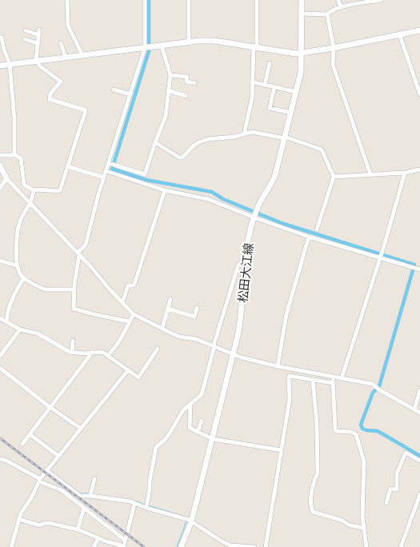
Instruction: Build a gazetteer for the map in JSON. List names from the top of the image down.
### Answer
{
  "streets": {
    "main road": ["松田大江線"]
  }
}
